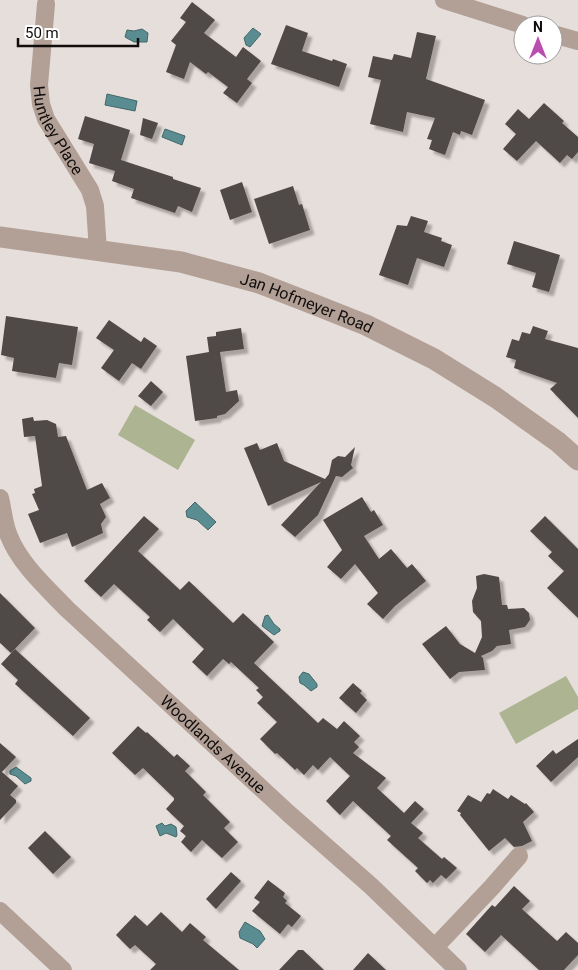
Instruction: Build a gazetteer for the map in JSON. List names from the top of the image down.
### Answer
{
  "streets": {
    "street": ["Huntley Place", "Jan Hofmeyer Road", "Woodlands Avenue"]
  },
  "crossings": [
    ["Huntley Place", "Jan Hofmeyer Road"]
  ],
  "scale_bar": "50 m",
  "north": "top"
}
